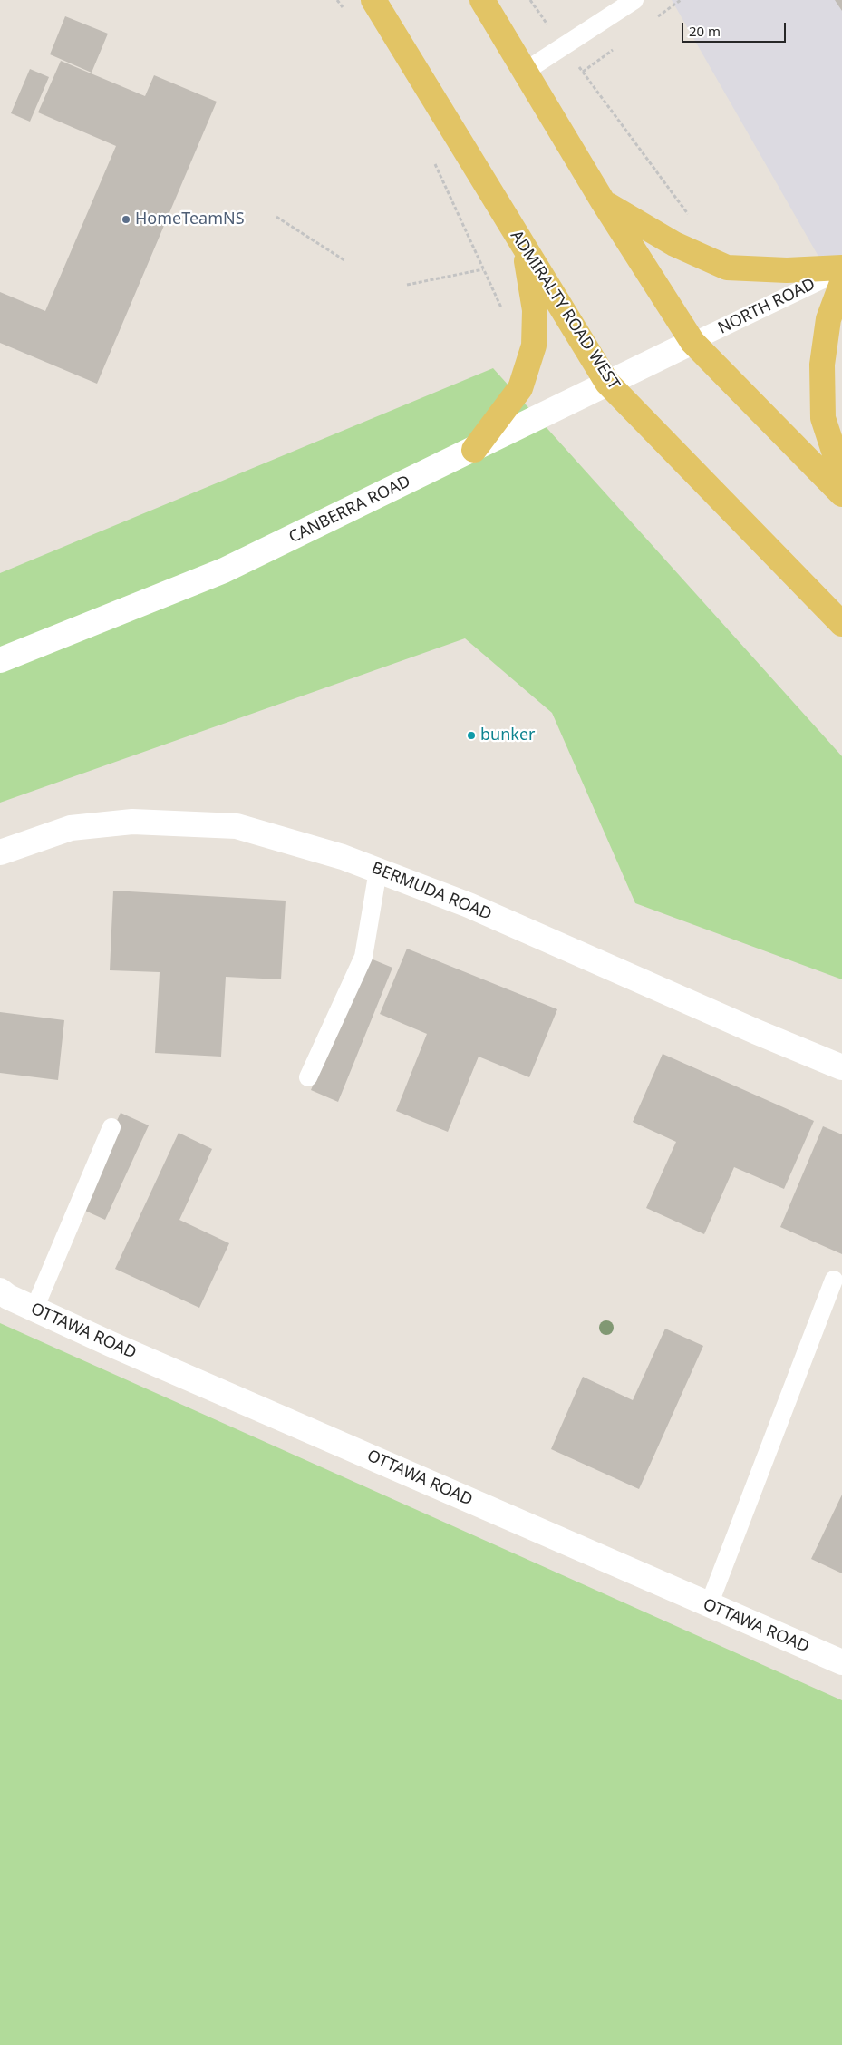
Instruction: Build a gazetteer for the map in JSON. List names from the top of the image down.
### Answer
{
  "streets": {
    "main road": ["ADMIRALTY ROAD WEST"],
    "street": ["CANBERRA ROAD", "BERMUDA ROAD", "OTTAWA ROAD"],
    "lane": ["NORTH ROAD"]
  },
  "crossings": [
    ["NORTH ROAD", "CANBERRA ROAD"],
    ["ADMIRALTY ROAD WEST", "CANBERRA ROAD"]
  ],
  "places": ["HomeTeamNS", "bunker"],
  "scale_bar": "20 m"
}
